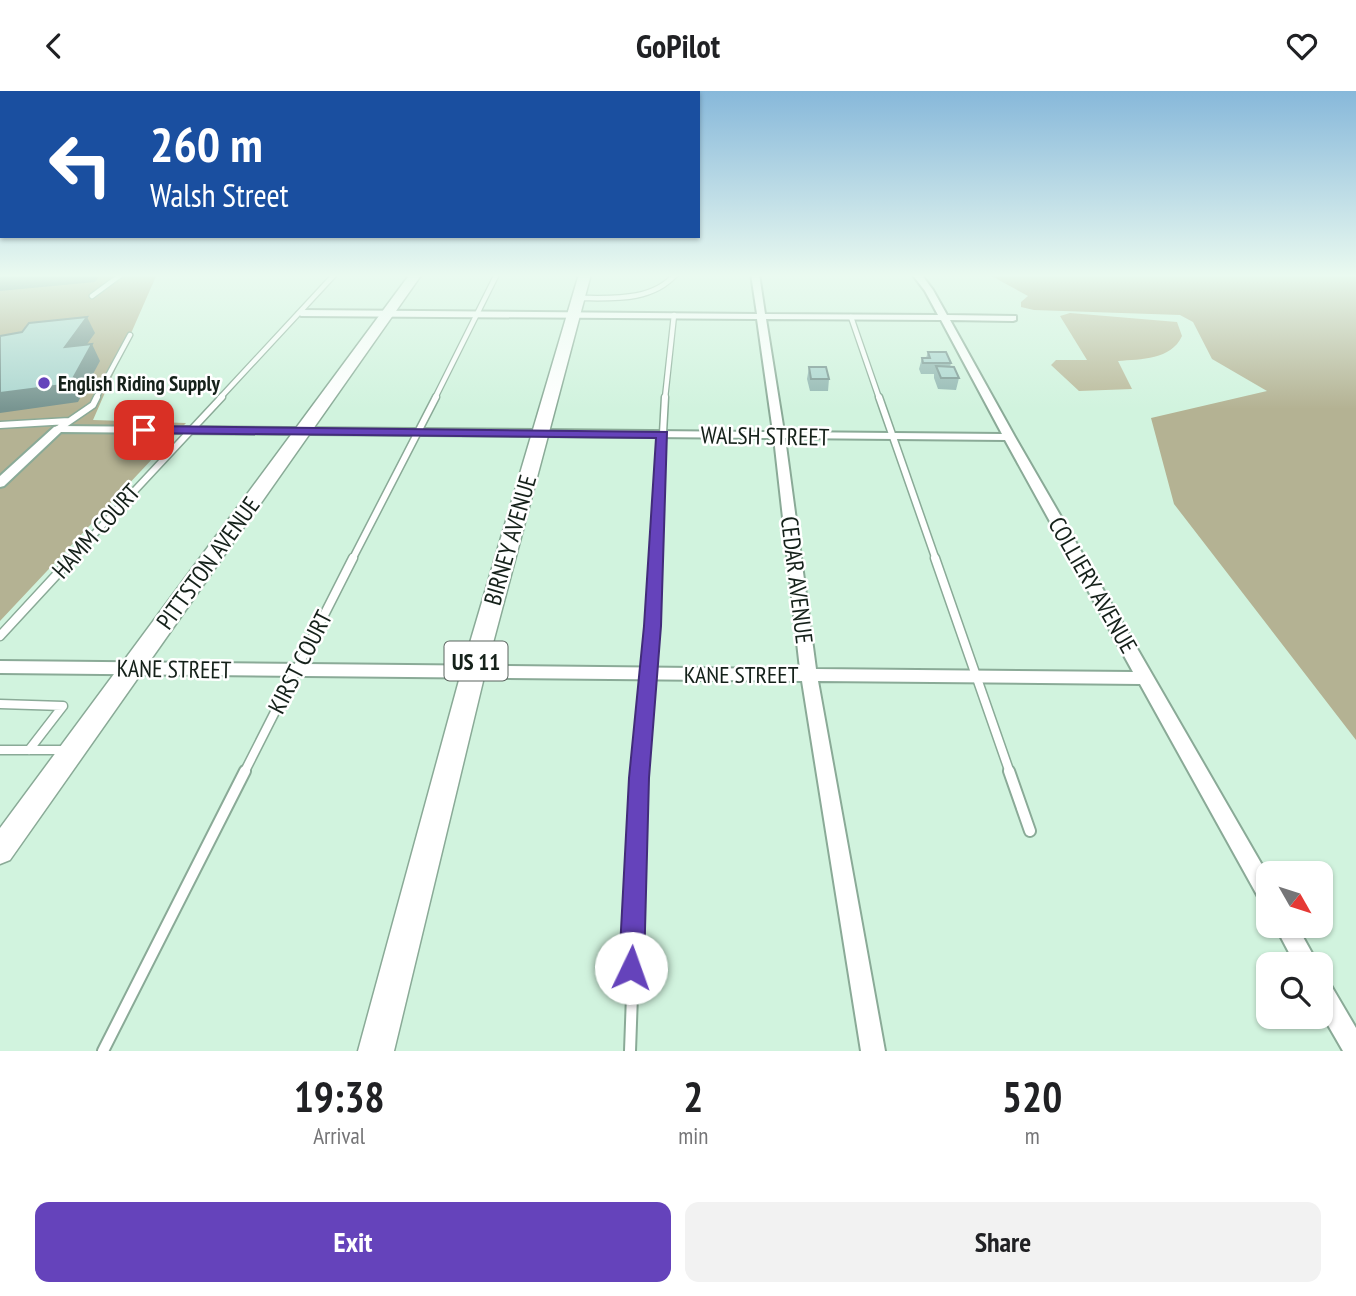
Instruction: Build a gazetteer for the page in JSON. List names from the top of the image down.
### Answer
{
  "streets": {
    "main road": ["BIRNEY AVENUE", "PITTSTON AVENUE", "US 11"],
    "street": [
      "WALSH STREET",
      "CEDAR AVENUE",
      "COLLIERY AVENUE",
      "KANE STREET"
    ],
    "lane": ["HAMM COURT", "KIRST COURT"]
  },
  "crossings": [
    ["WALSH STREET", "HAMM COURT"],
    ["WALSH STREET", "BIRNEY AVENUE"],
    ["WALSH STREET", "PITTSTON AVENUE"],
    ["WALSH STREET", "CEDAR AVENUE"],
    ["WALSH STREET", "COLLIERY AVENUE"],
    ["WALSH STREET", "KIRST COURT"],
    ["BIRNEY AVENUE", "KANE STREET"],
    ["PITTSTON AVENUE", "KANE STREET"],
    ["CEDAR AVENUE", "KANE STREET"],
    ["COLLIERY AVENUE", "KANE STREET"],
    ["KIRST COURT", "KANE STREET"]
  ],
  "places": ["English Riding Supply"],
  "north": "bottom right",
  "page": {
    "header": "GoPilot",
    "turn": ["260 m", "Walsh Street"],
    "eta": [
      "19:38",
      "Arrival",
      "2",
      "min",
      "520",
      "m"
    ],
    "buttons": ["Exit", "Share"]
  }
}
